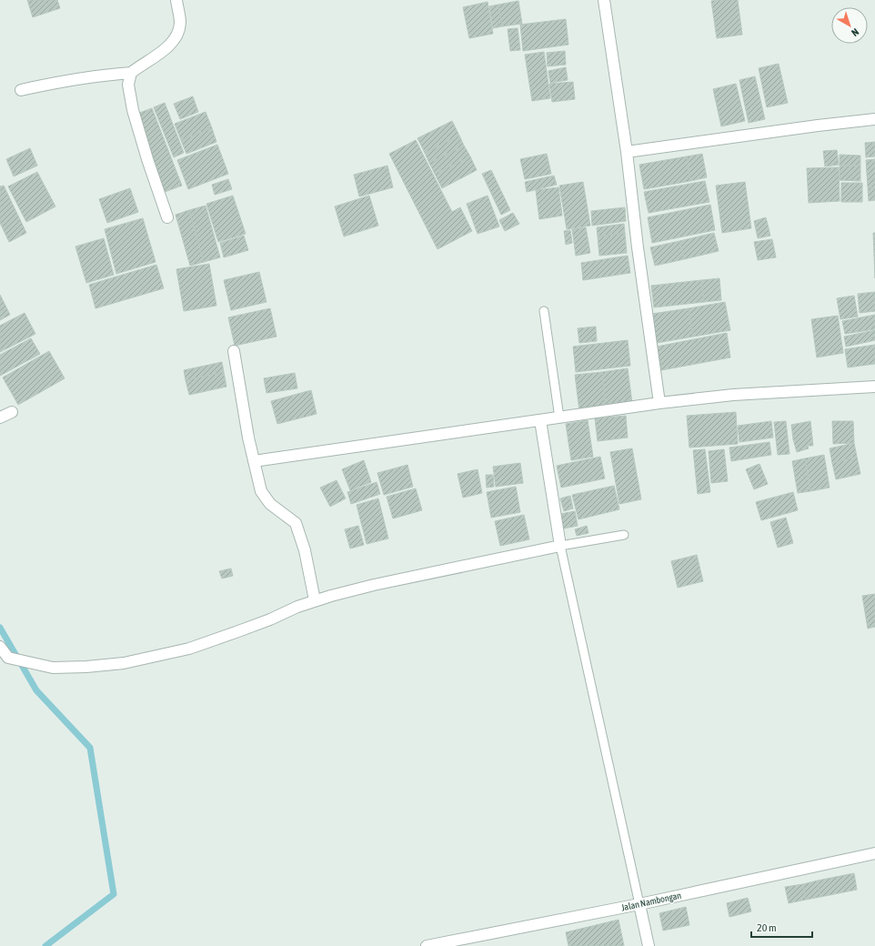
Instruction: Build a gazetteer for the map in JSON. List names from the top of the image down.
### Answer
{
  "streets": {
    "street": ["Jalan Nambongan"]
  },
  "scale_bar": "20 m",
  "north": "bottom right"
}
